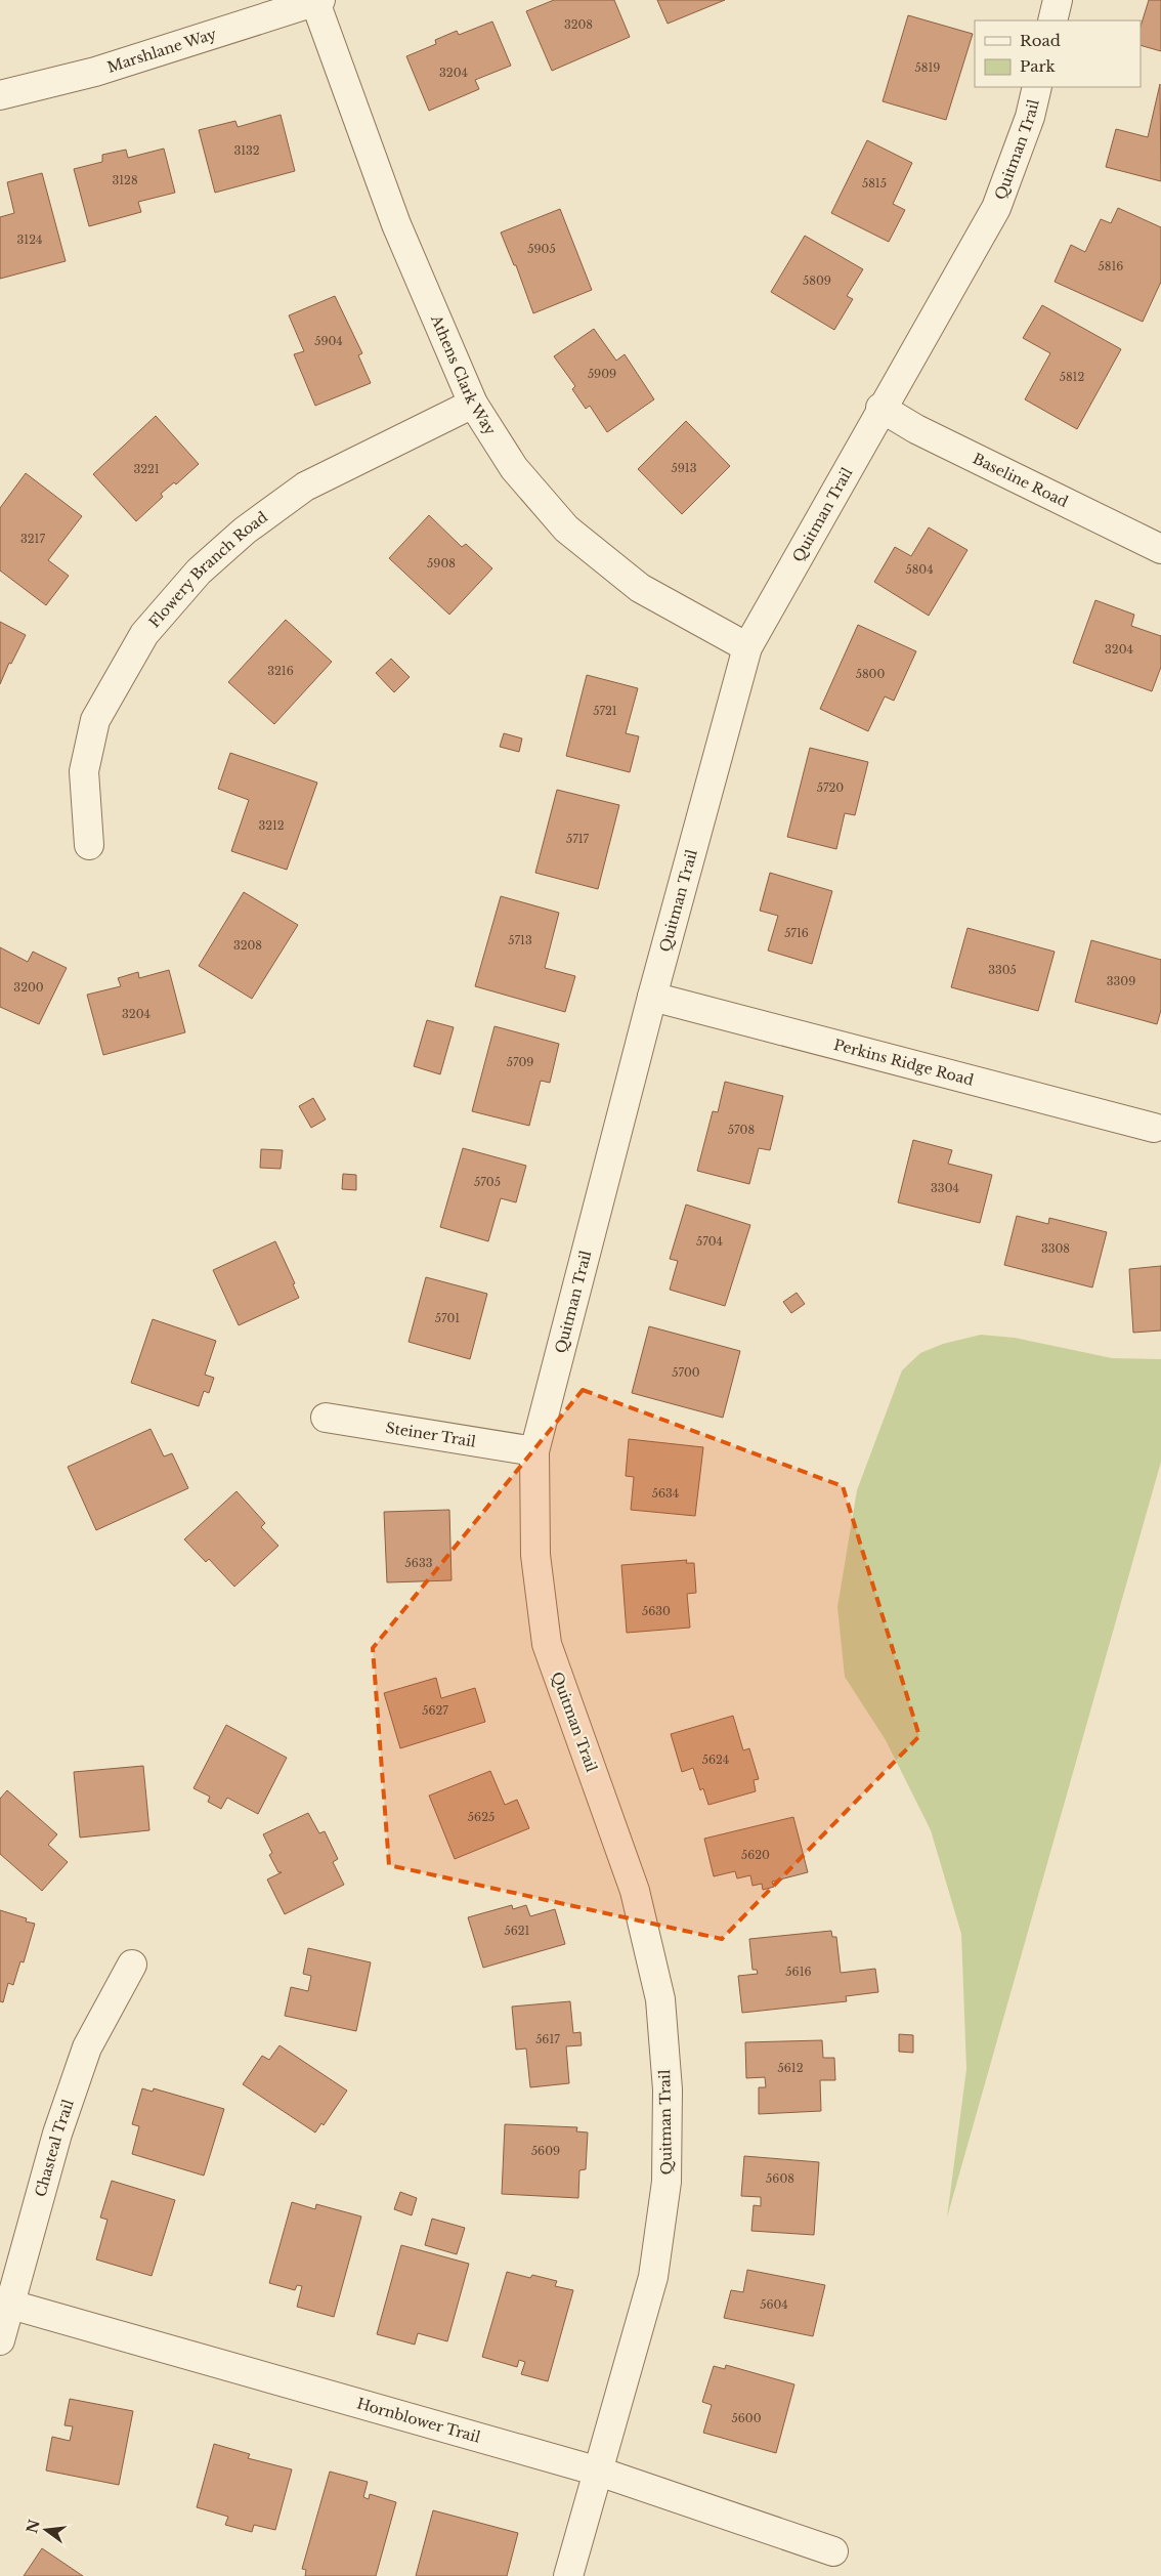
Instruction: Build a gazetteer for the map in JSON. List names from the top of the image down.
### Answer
{
  "streets": {
    "street": [
      "Marshlane Way",
      "Quitman Trail",
      "Athens Clark Way",
      "Baseline Road",
      "Flowery Branch Road",
      "Perkins Ridge Road",
      "Steiner Trail",
      "Chasteal Trail",
      "Hornblower Trail"
    ]
  },
  "crossings": [
    ["Marshlane Way", "Athens Clark Way"],
    ["Quitman Trail", "Athens Clark Way"],
    ["Quitman Trail", "Baseline Road"],
    ["Quitman Trail", "Perkins Ridge Road"],
    ["Quitman Trail", "Steiner Trail"],
    ["Quitman Trail", "Hornblower Trail"],
    ["Athens Clark Way", "Flowery Branch Road"],
    ["Chasteal Trail", "Hornblower Trail"]
  ],
  "house_numbers": [
    "3208",
    "5819",
    "3204",
    "3132",
    "3128",
    "5815",
    "3124",
    "5905",
    "5816",
    "5809",
    "5904",
    "5909",
    "5812",
    "5913",
    "3221",
    "3217",
    "5908",
    "5804",
    "3204",
    "3216",
    "5800",
    "5721",
    "5720",
    "3212",
    "5717",
    "5716",
    "5713",
    "3208",
    "3305",
    "3309",
    "3200",
    "3204",
    "5709",
    "5708",
    "5705",
    "3304",
    "5704",
    "3308",
    "5701",
    "5700",
    "5634",
    "5633",
    "5630",
    "5627",
    "5624",
    "5625",
    "5620",
    "5621",
    "5616",
    "5617",
    "5612",
    "5609",
    "5608",
    "5604",
    "5600"
  ],
  "legend": ["Road", "Park"],
  "north": "left"
}
